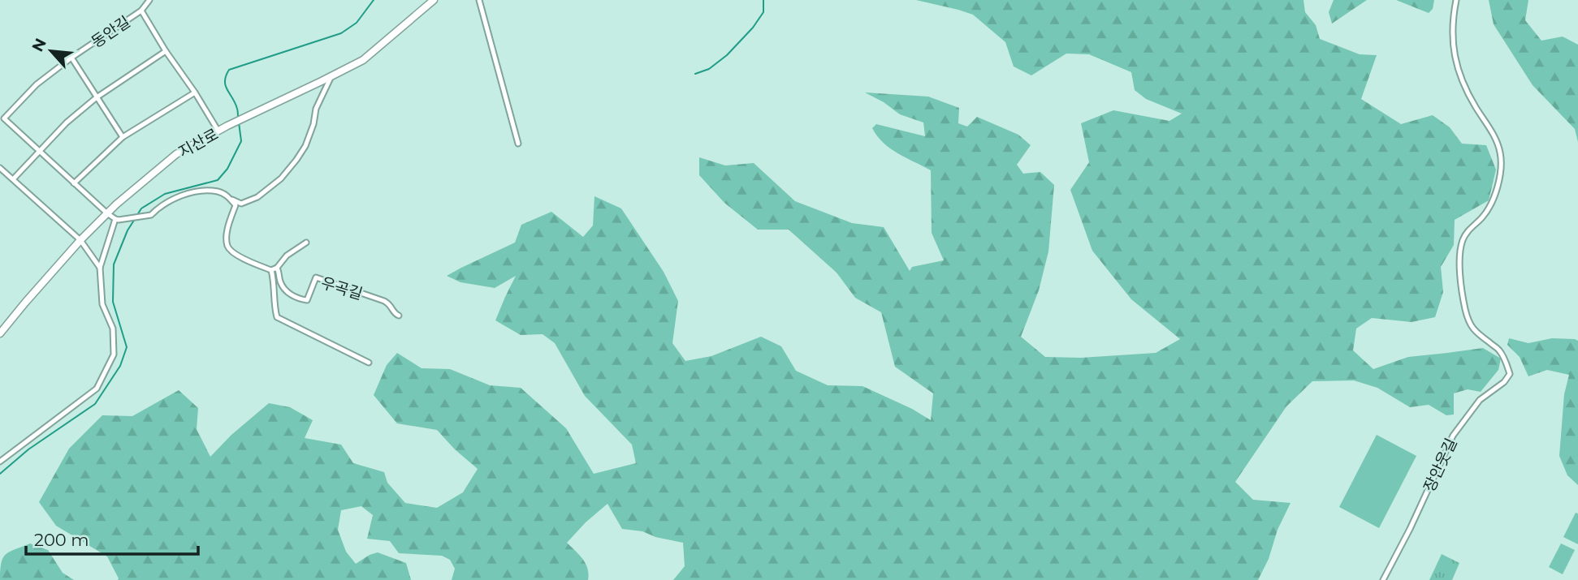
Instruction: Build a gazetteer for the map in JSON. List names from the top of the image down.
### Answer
{
  "streets": {
    "main road": ["지산로"],
    "street": ["동안길", "우곡길", "장안웃길"]
  },
  "crossings": [
    ["동안길", "지산로"]
  ],
  "scale_bar": "200 m",
  "north": "top left"
}
